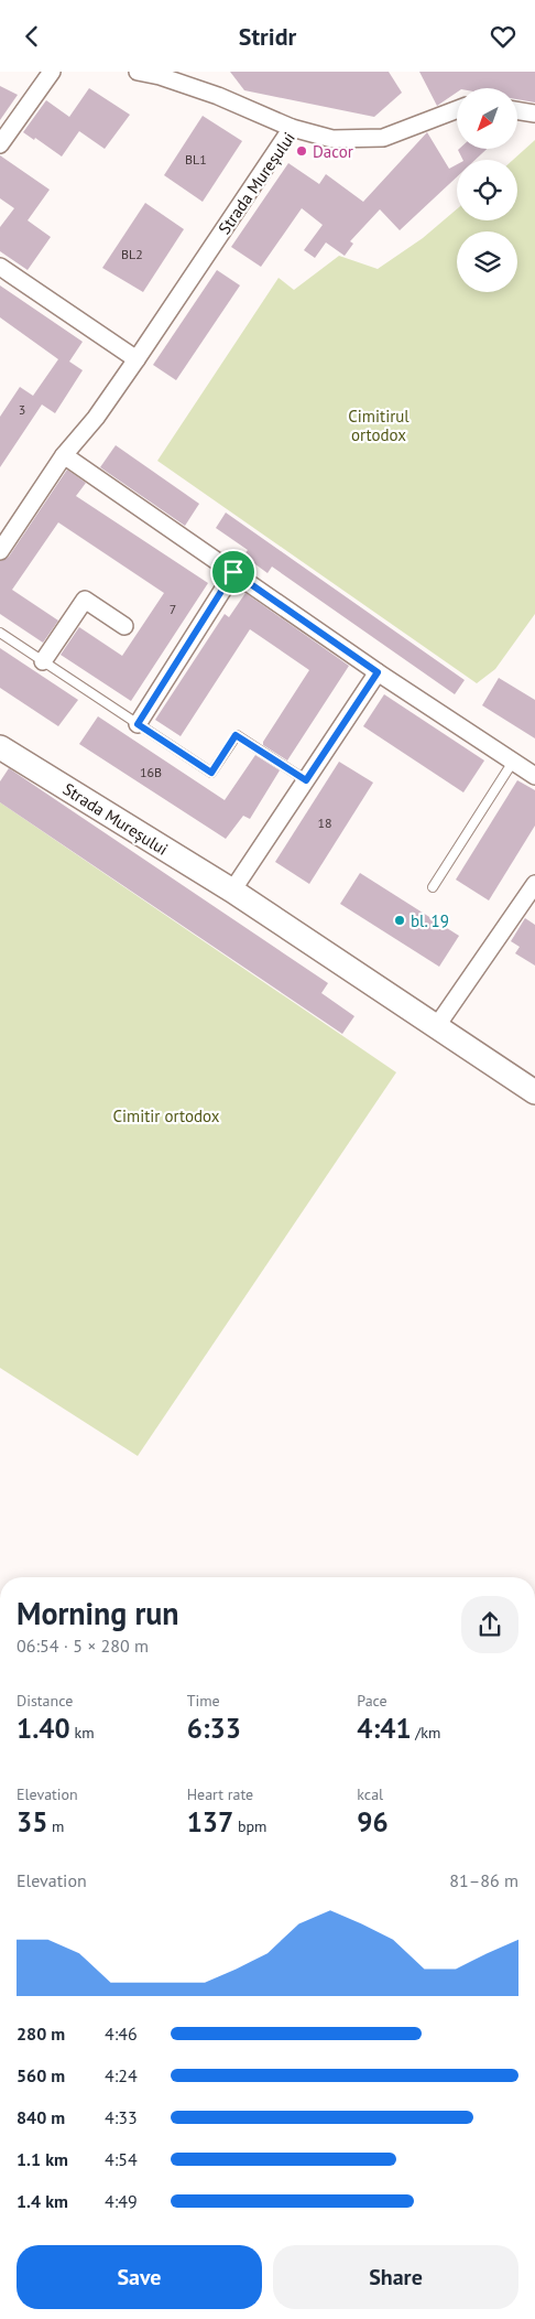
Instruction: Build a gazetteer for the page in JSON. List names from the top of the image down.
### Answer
{
  "streets": {
    "street": ["Strada Mureșului"]
  },
  "parks": ["Cimitirul ortodox", "Cimitir ortodox"],
  "places": ["Dacor", "bl. 19"],
  "house_numbers": [
    "BL1",
    "BL2",
    "3",
    "7",
    "16B",
    "18"
  ],
  "north": "bottom left",
  "page": {
    "header": "Stridr",
    "heading": ["Morning run", "06:54 · 5 × 280 m"],
    "stats": [
      ["Distance", "1.40 km"],
      ["Time", "6:33"],
      ["Pace", "4:41 /km"],
      ["Elevation", "35 m"],
      ["Heart rate", "137 bpm"],
      ["kcal", "96"]
    ],
    "chart": ["Elevation", "81–86 m"],
    "list": [
      {
        "name": "280 m",
        "note": "4:46"
      },
      {
        "name": "560 m",
        "note": "4:24"
      },
      {
        "name": "840 m",
        "note": "4:33"
      },
      {
        "name": "1.1 km",
        "note": "4:54"
      },
      {
        "name": "1.4 km",
        "note": "4:49"
      }
    ],
    "buttons": ["Save", "Share"]
  }
}
